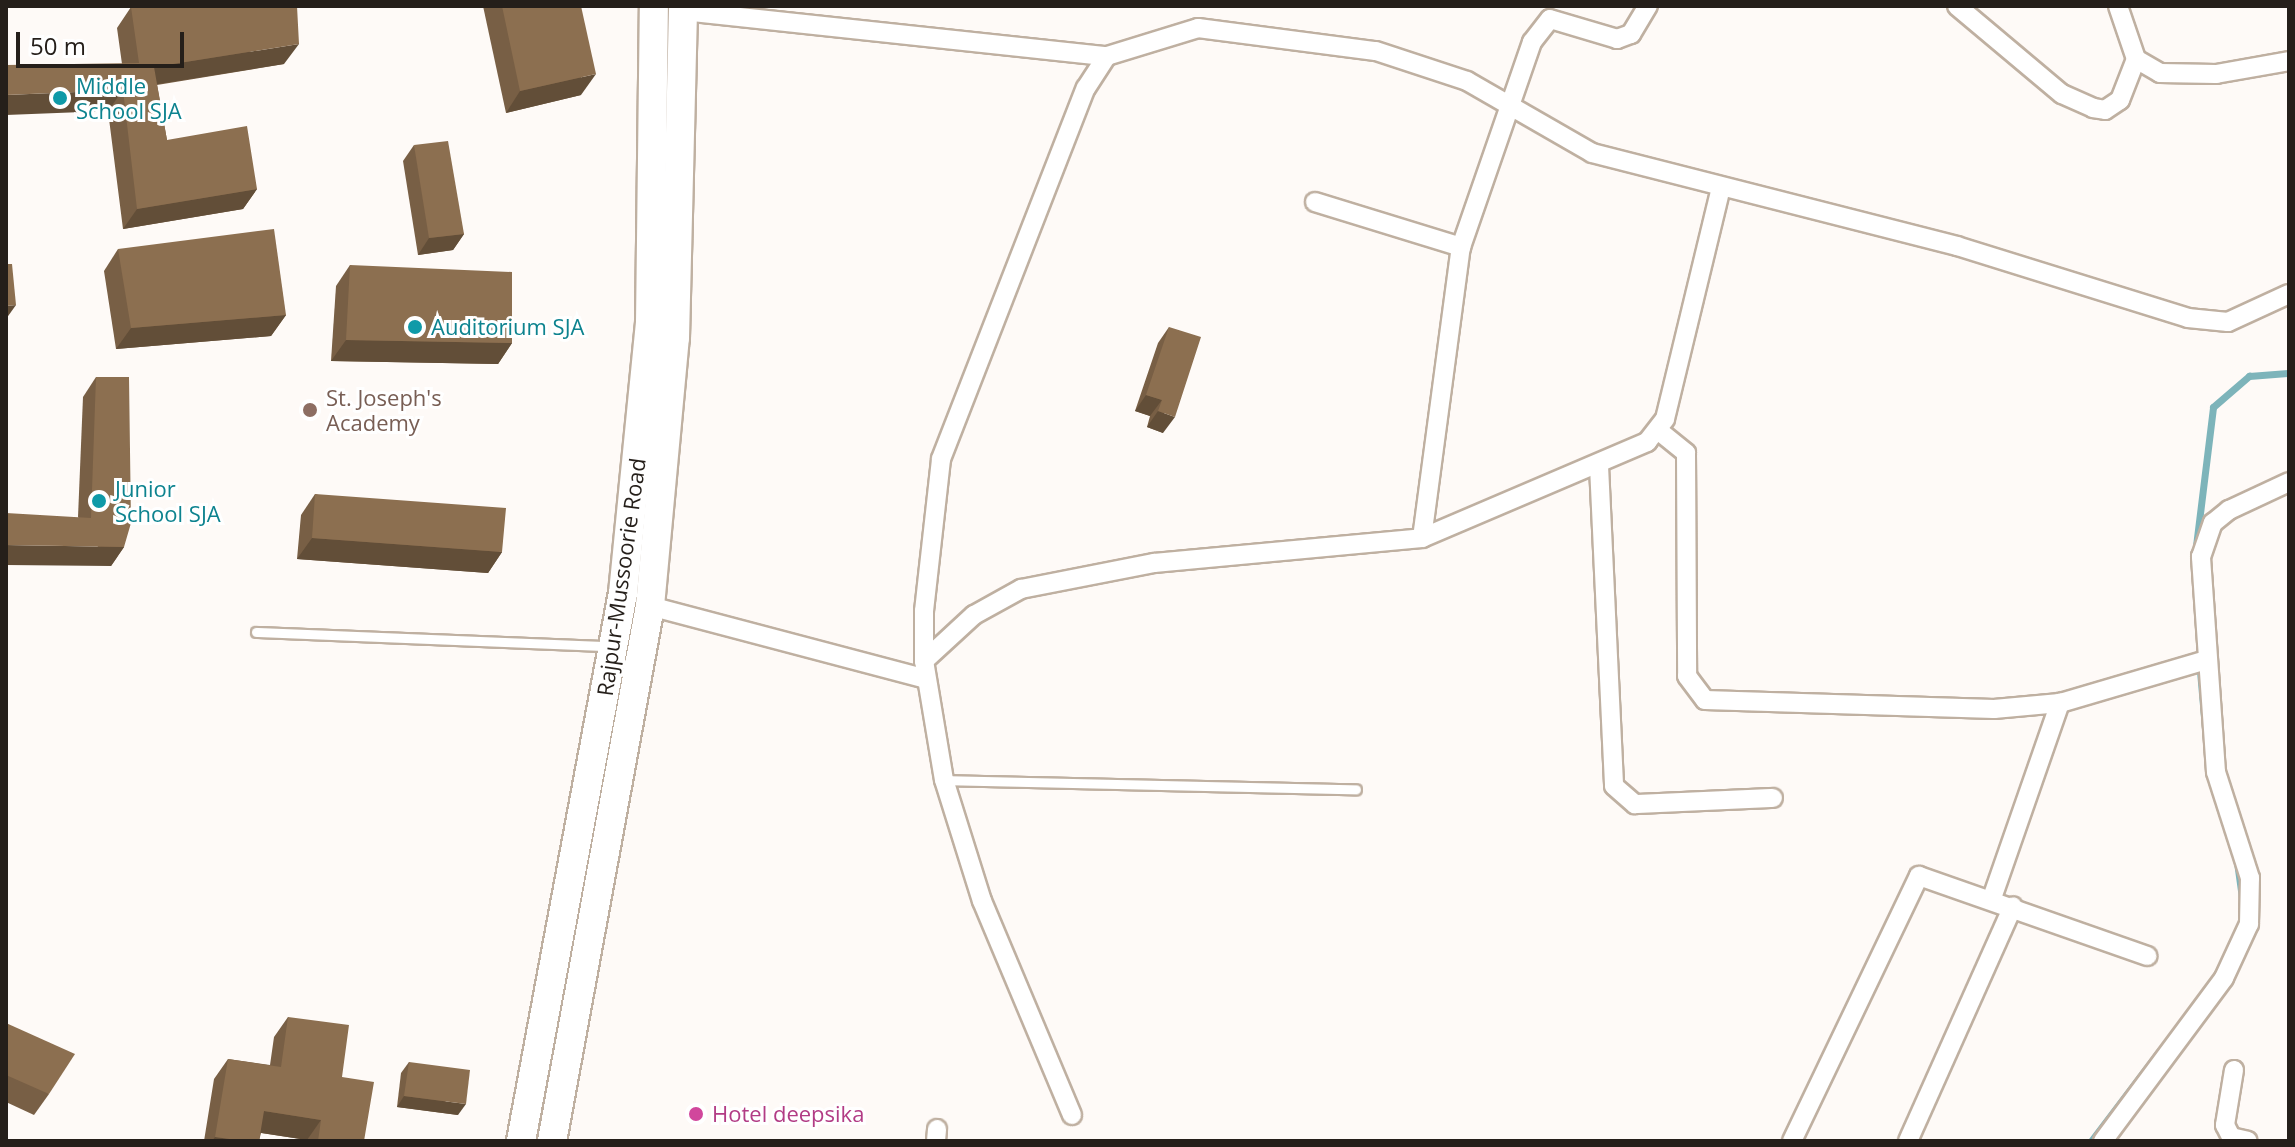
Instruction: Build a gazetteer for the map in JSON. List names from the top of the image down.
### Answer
{
  "streets": {
    "main road": ["Rajpur-Mussoorie Road"]
  },
  "places": [
    "Middle School SJA",
    "Auditorium SJA",
    "St. Joseph's Academy",
    "Junior School SJA",
    "Hotel deepsika"
  ],
  "scale_bar": "50 m"
}
